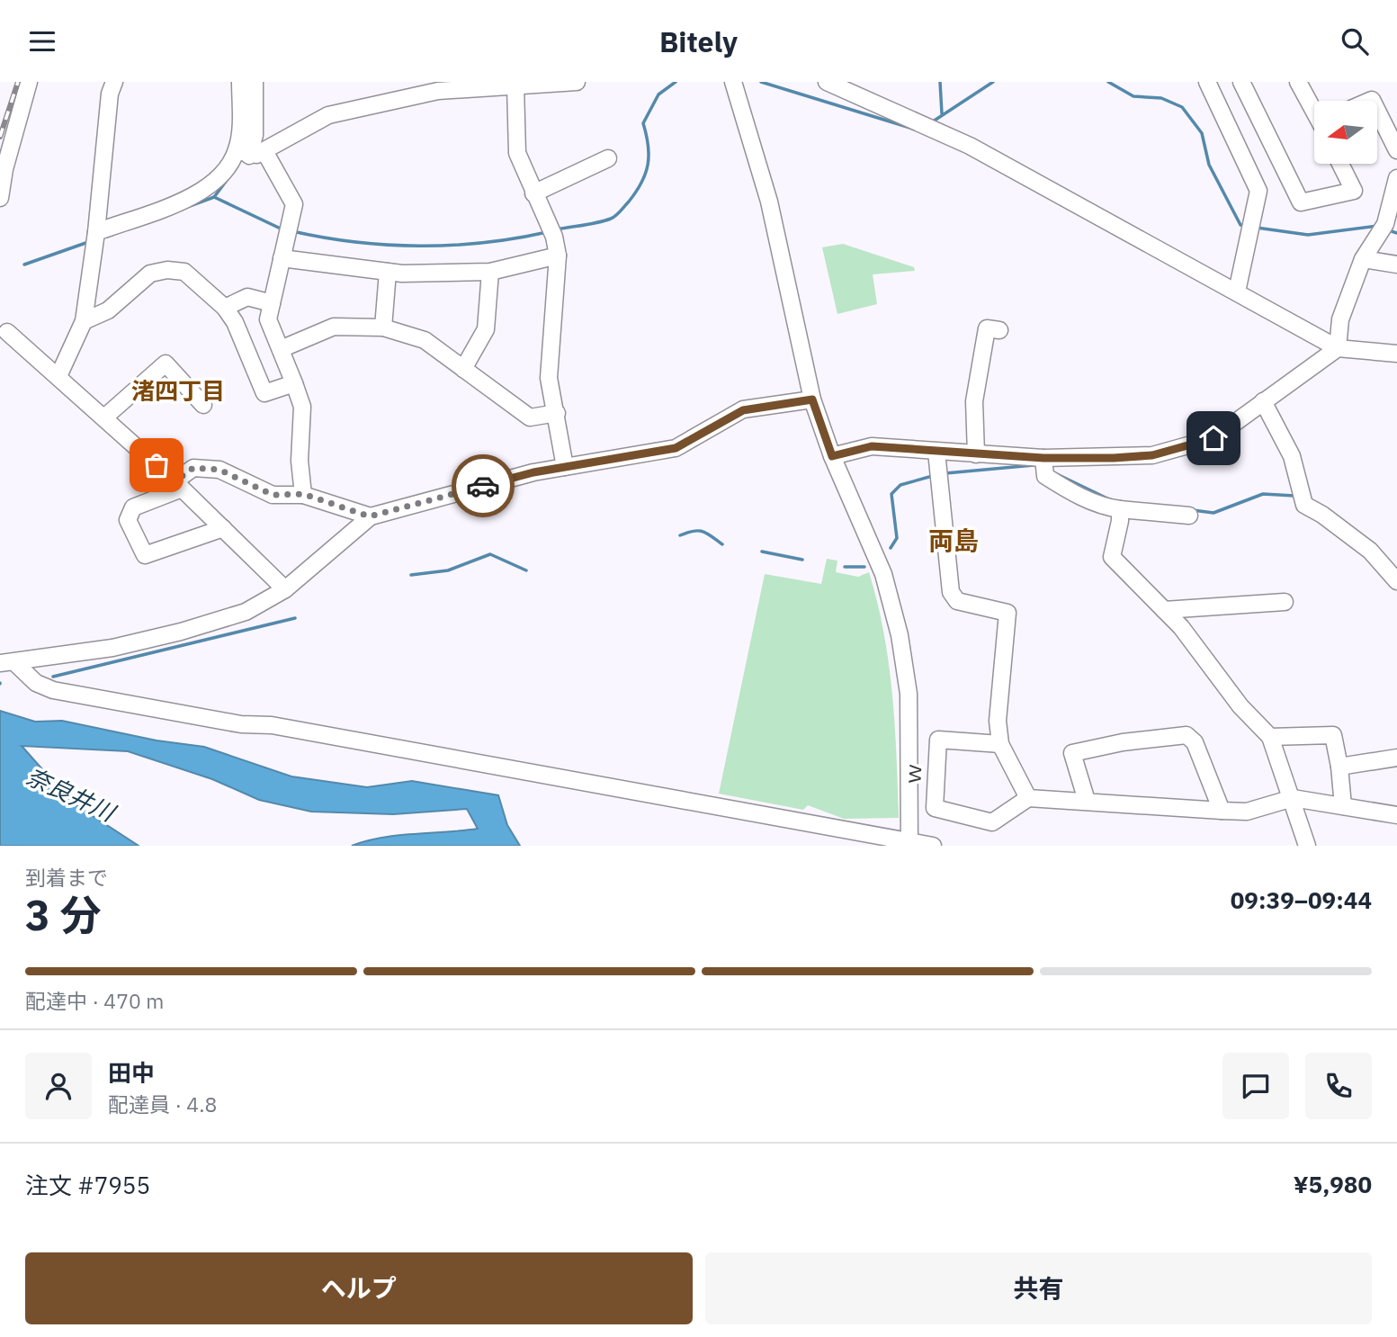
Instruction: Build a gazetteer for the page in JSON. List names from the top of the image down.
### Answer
{
  "streets": {
    "street": ["ｗ"]
  },
  "districts": ["渚四丁目", "両島"],
  "water": ["奈良井川"],
  "north": "left",
  "page": {
    "header": "Bitely",
    "heading": ["3 分", "到着まで", "09:39–09:44"],
    "panel": [
      "田中",
      "配達員 · 4.8",
      "注文 #7955",
      "¥5,980"
    ],
    "bar": "配達中 · 470 m",
    "buttons": ["ヘルプ", "共有"]
  }
}
